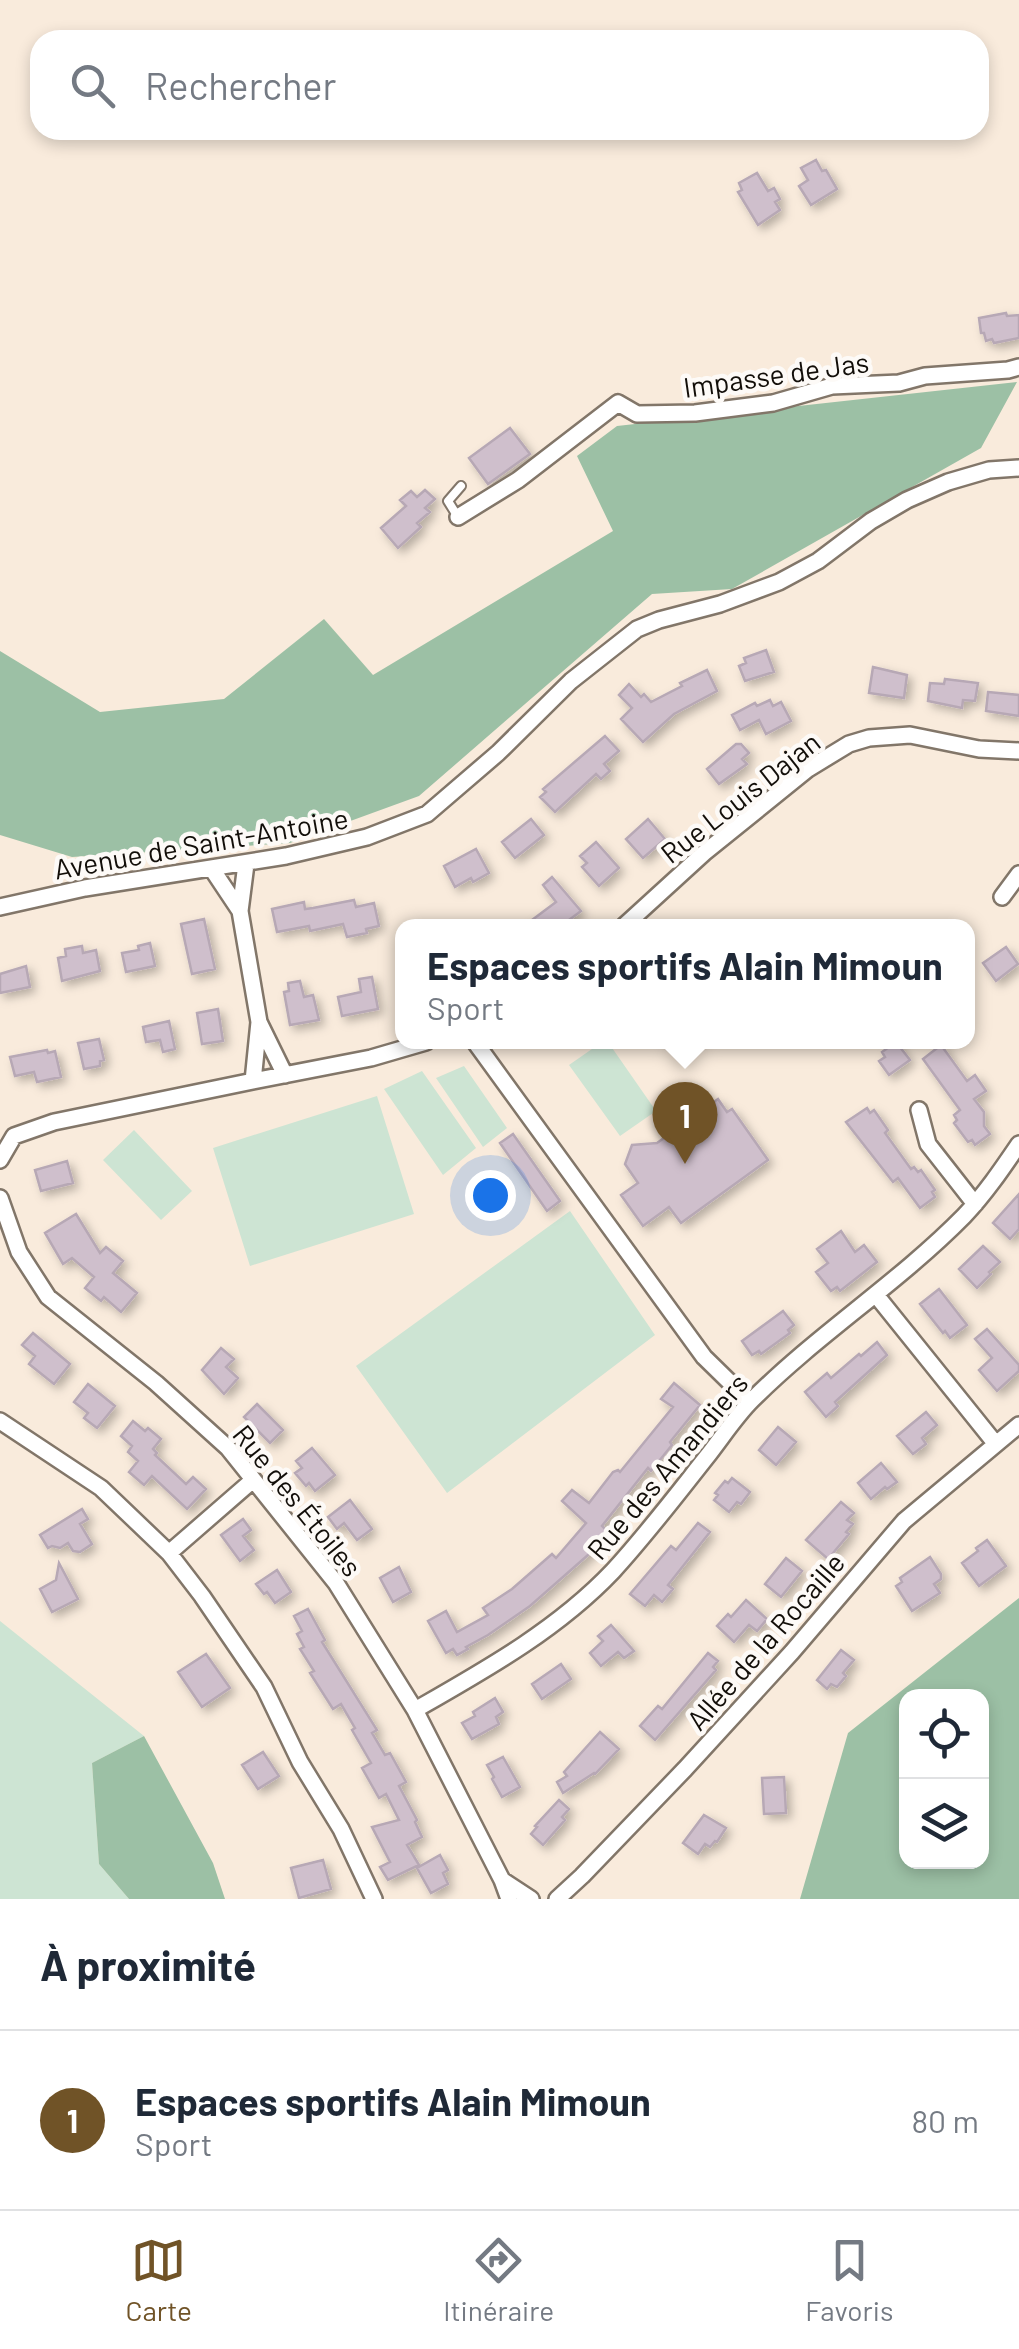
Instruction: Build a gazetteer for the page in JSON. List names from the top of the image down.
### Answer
{
  "streets": {
    "street": [
      "Impasse de Jas",
      "Rue Louis Dajan",
      "Avenue de Saint-Antoine",
      "Rue des Amandiers",
      "Rue des Étoiles",
      "Allée de la Rocaille"
    ]
  },
  "crossings": [
    ["Rue des Amandiers", "Rue des Étoiles"]
  ],
  "page": {
    "search": "Rechercher",
    "popup": ["Espaces sportifs Alain Mimoun", "Sport"],
    "pins": "1",
    "heading": "À proximité",
    "list": [
      {
        "mark": "1",
        "name": "Espaces sportifs Alain Mimoun",
        "note": "Sport",
        "value": "80 m"
      }
    ],
    "nav": ["Carte", "Itinéraire", "Favoris"]
  }
}
